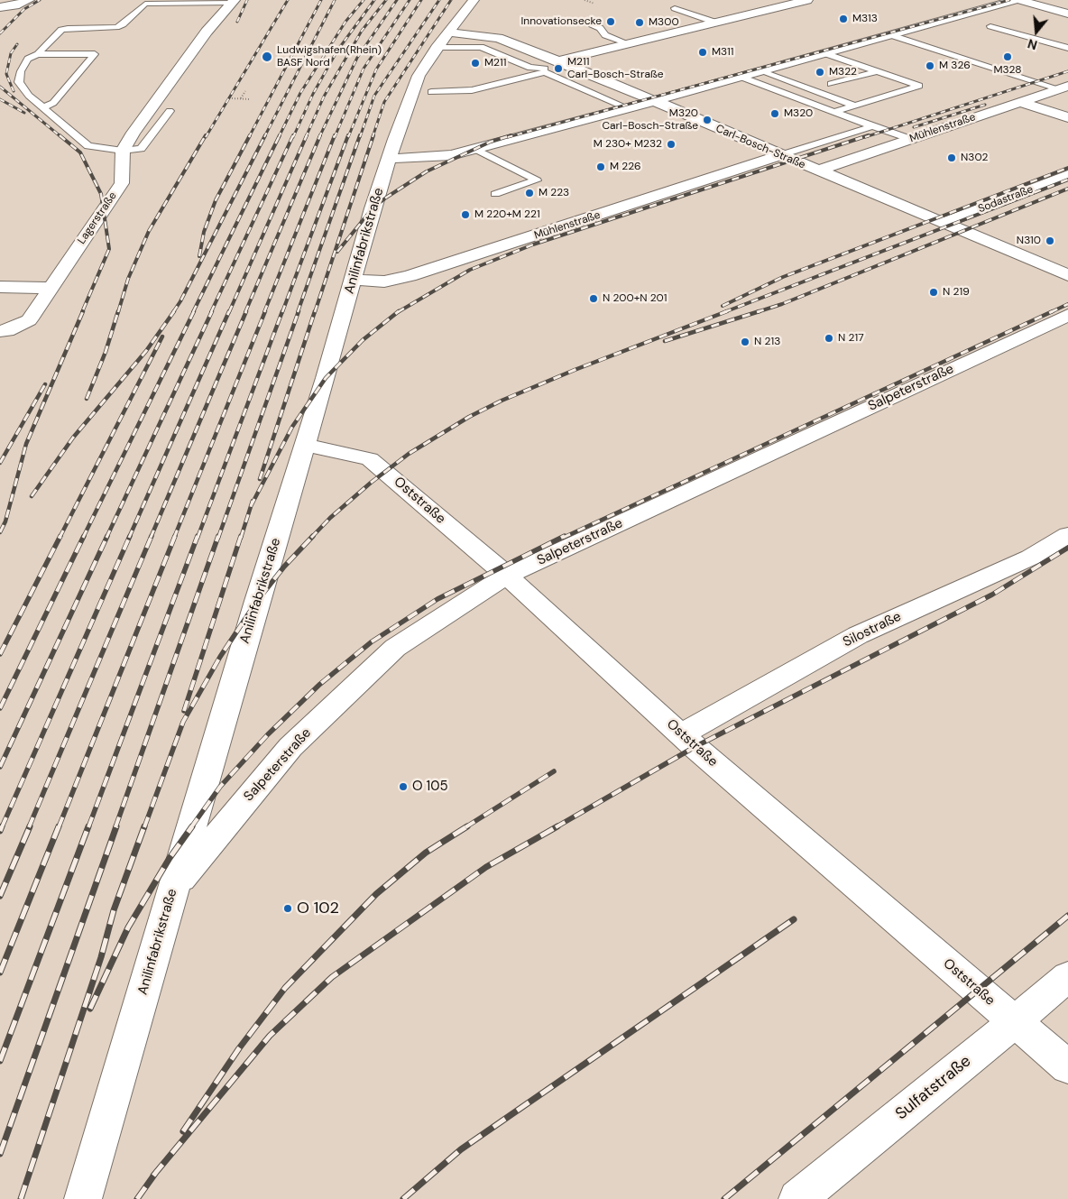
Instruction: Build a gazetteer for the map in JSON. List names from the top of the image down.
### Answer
{
  "streets": {
    "street": [
      "Mühlenstraße",
      "Carl-Bosch-Straße",
      "Sodastraße",
      "Lagerstraße",
      "Anilinfabrikstraße",
      "Salpeterstraße",
      "Oststraße",
      "Silostraße",
      "Sulfatstraße"
    ]
  },
  "crossings": [
    ["Mühlenstraße", "Carl-Bosch-Straße"],
    ["Mühlenstraße", "Anilinfabrikstraße"],
    ["Carl-Bosch-Straße", "Sodastraße"],
    ["Carl-Bosch-Straße", "Anilinfabrikstraße"],
    ["Anilinfabrikstraße", "Salpeterstraße"],
    ["Anilinfabrikstraße", "Oststraße"],
    ["Salpeterstraße", "Oststraße"],
    ["Oststraße", "Silostraße"],
    ["Oststraße", "Sulfatstraße"]
  ],
  "places": [
    "M313",
    "Innovationsecke",
    "M300",
    "M311",
    "Ludwigshafen(Rhein) BASF Nord",
    "M328",
    "M211",
    "M 326",
    "M211 Carl-Bosch-Straße",
    "M322",
    "M320",
    "M320 Carl-Bosch-Straße",
    "M 230+ M232",
    "N302",
    "M 226",
    "M 223",
    "M 220+M 221",
    "N310",
    "N 219",
    "N 200+N 201",
    "N 217",
    "N 213",
    "O 105",
    "O 102"
  ],
  "north": "bottom"
}
